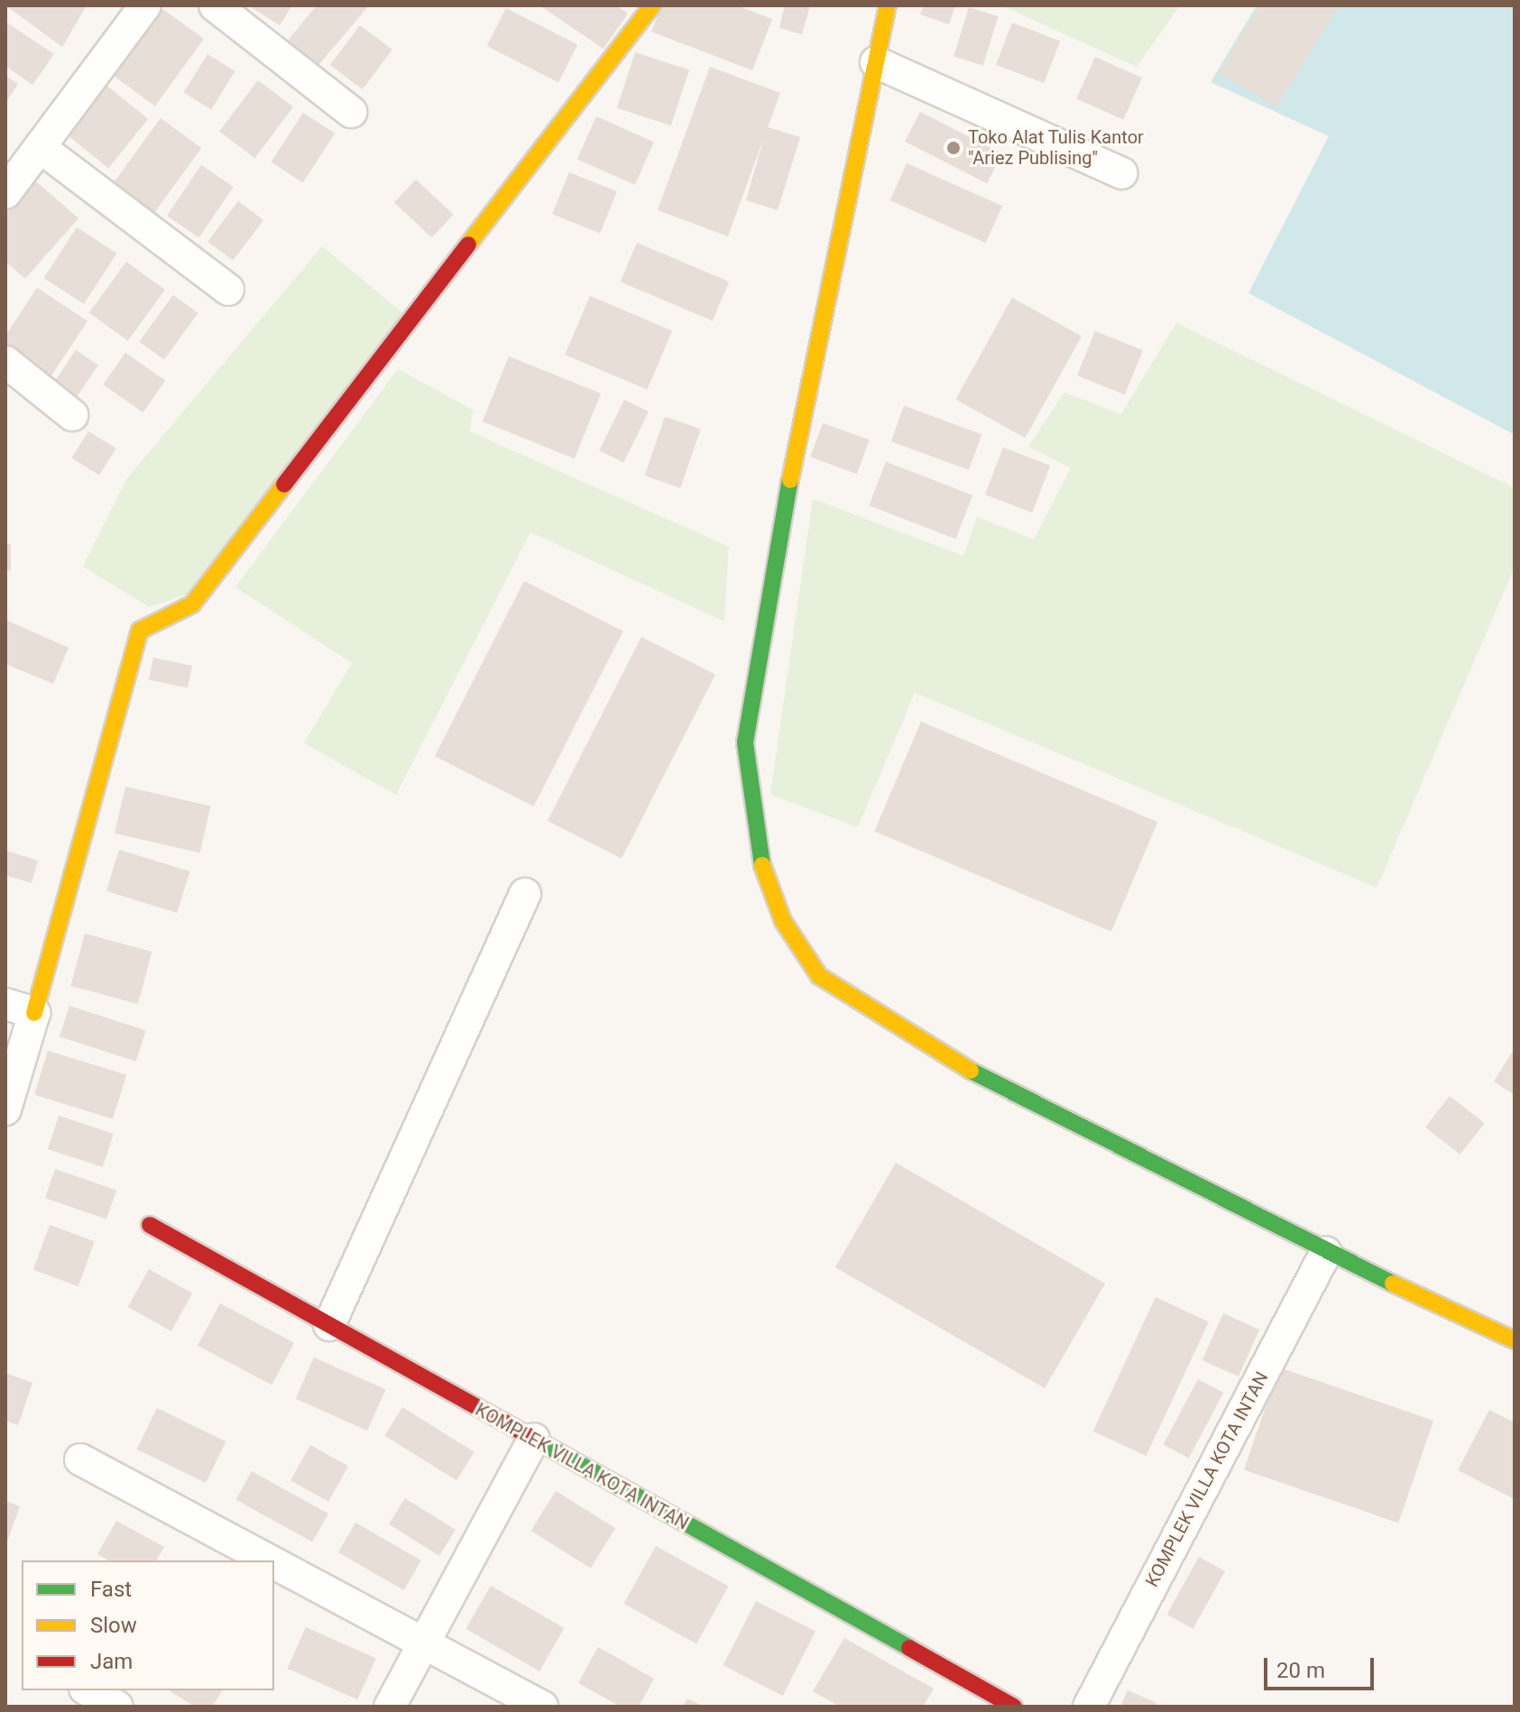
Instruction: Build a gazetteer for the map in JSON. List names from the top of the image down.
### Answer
{
  "streets": {
    "street": ["KOMPLEK VILLA KOTA INTAN"]
  },
  "places": ["Toko Alat Tulis Kantor \"Ariez Publising\""],
  "legend": ["Fast", "Slow", "Jam"],
  "scale_bar": "20 m"
}
